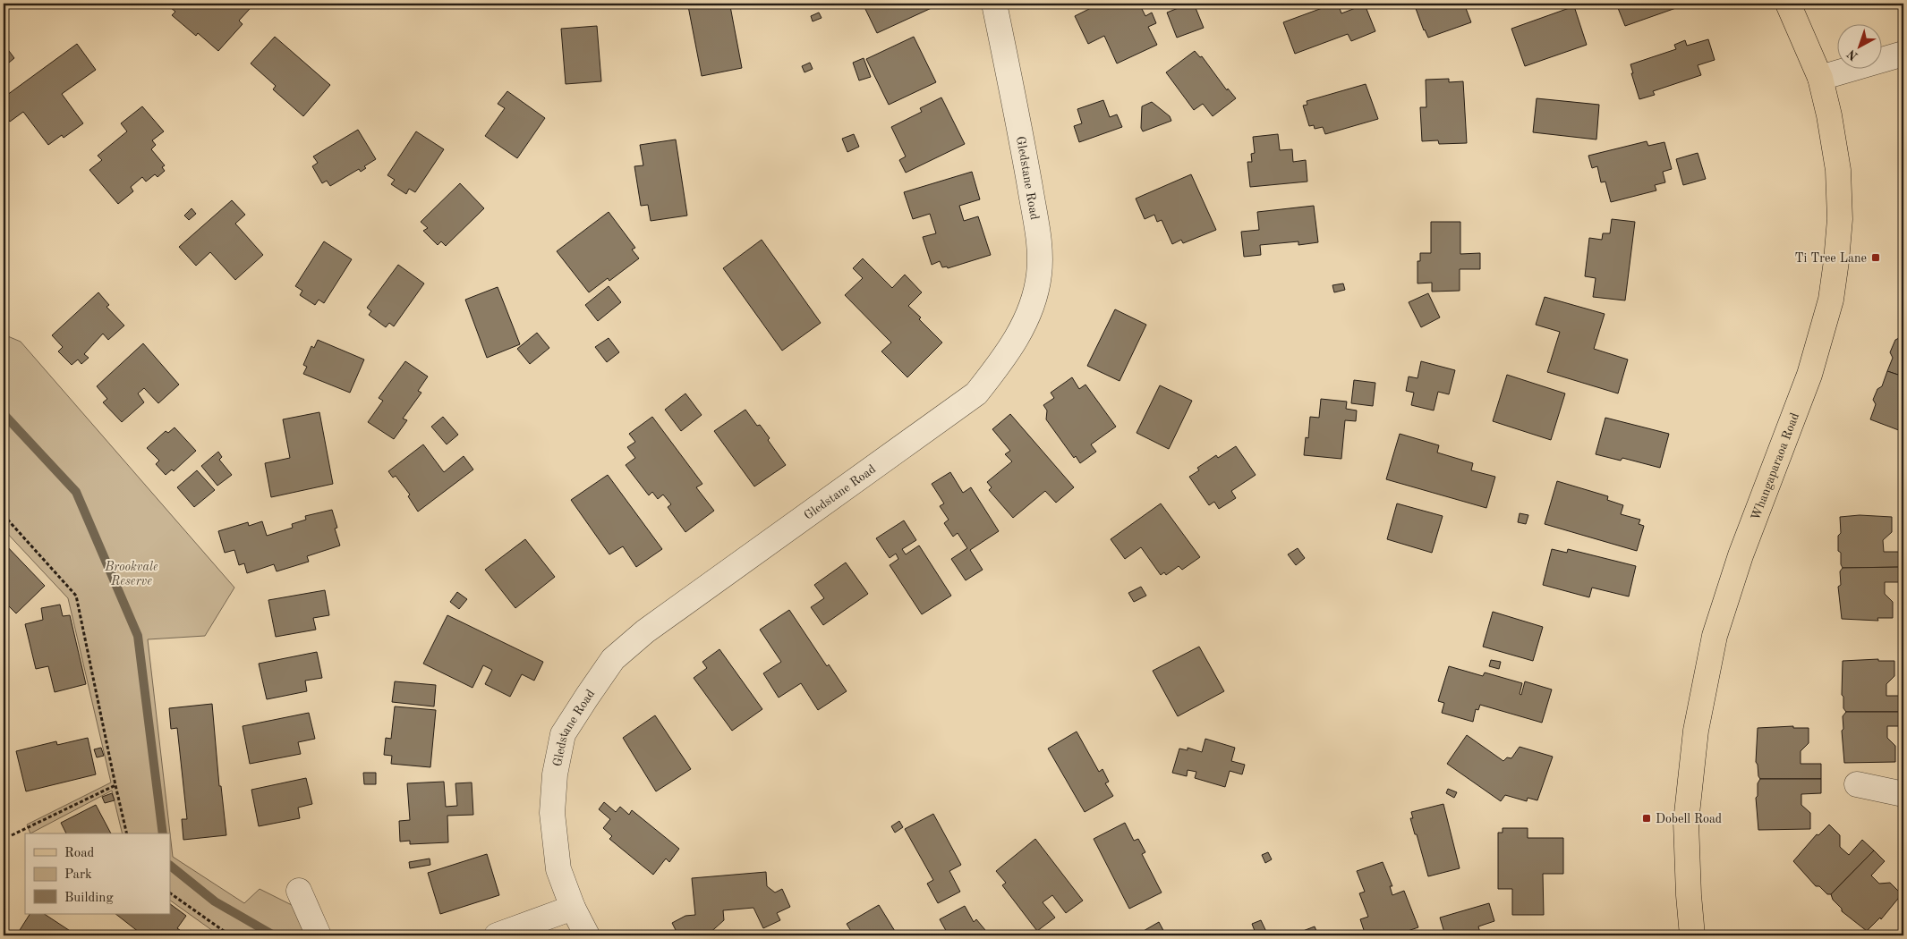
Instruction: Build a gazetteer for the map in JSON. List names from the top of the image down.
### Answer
{
  "streets": {
    "main road": ["Whangaparaoa Road"],
    "street": ["Gledstane Road"]
  },
  "parks": ["Brookvale Reserve"],
  "places": {
    "transit": ["Ti Tree Lane", "Dobell Road"]
  },
  "legend": ["Road", "Park", "Building"],
  "north": "bottom left"
}
